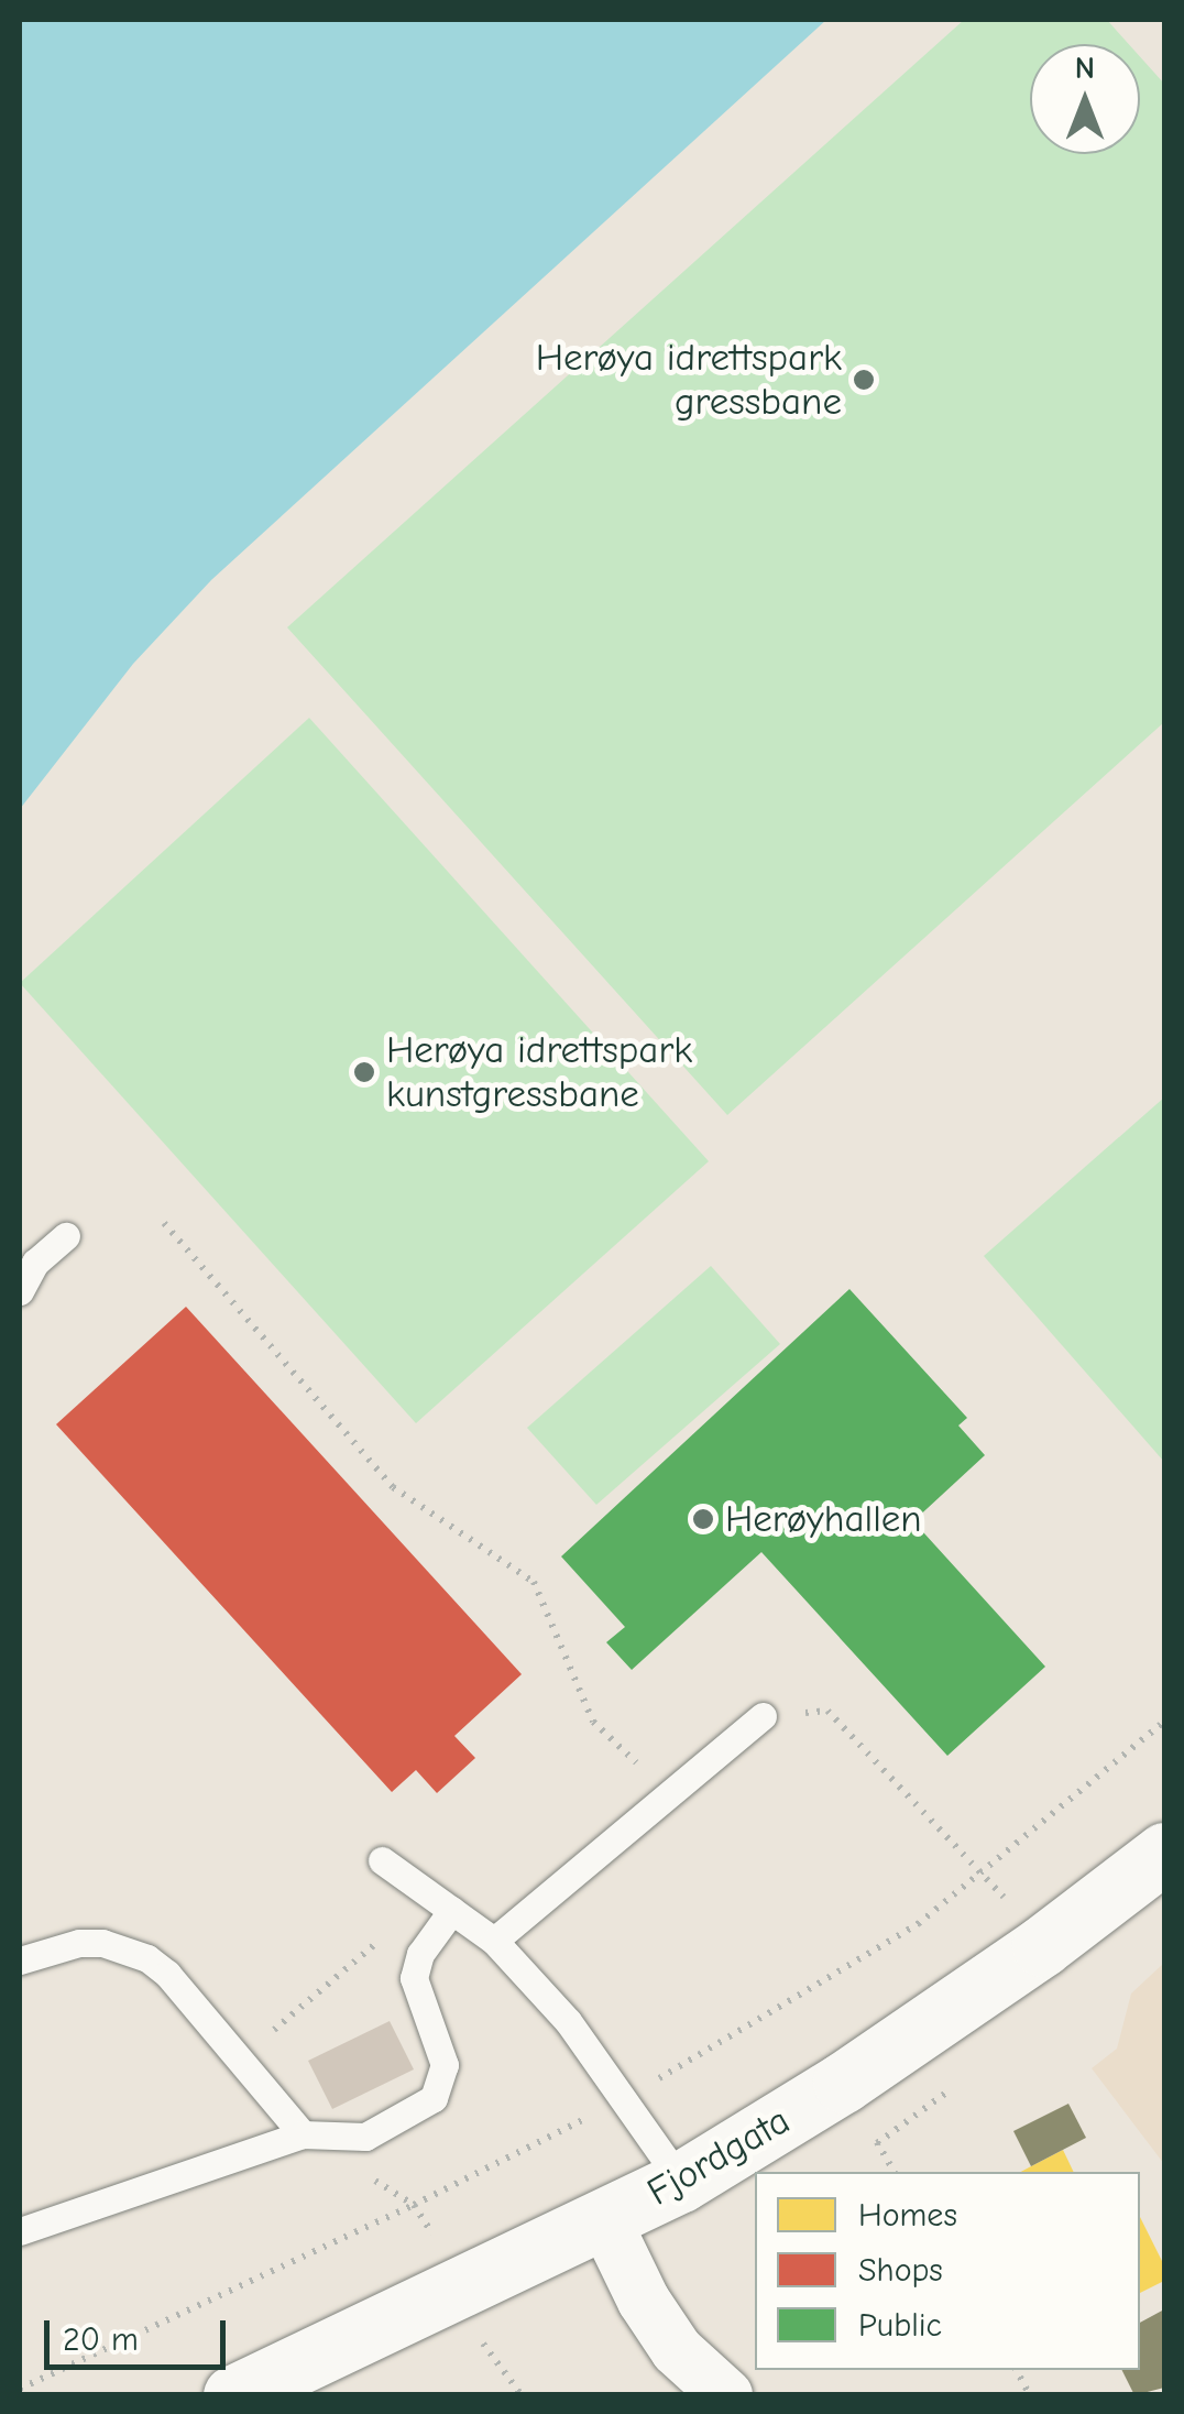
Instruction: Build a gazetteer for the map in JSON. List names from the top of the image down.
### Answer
{
  "streets": {
    "street": ["Fjordgata"]
  },
  "places": ["Herøya idrettspark gressbane", "Herøya idrettspark kunstgressbane", "Herøyhallen"],
  "legend": ["Homes", "Shops", "Public"],
  "scale_bar": "20 m",
  "north": "top"
}
